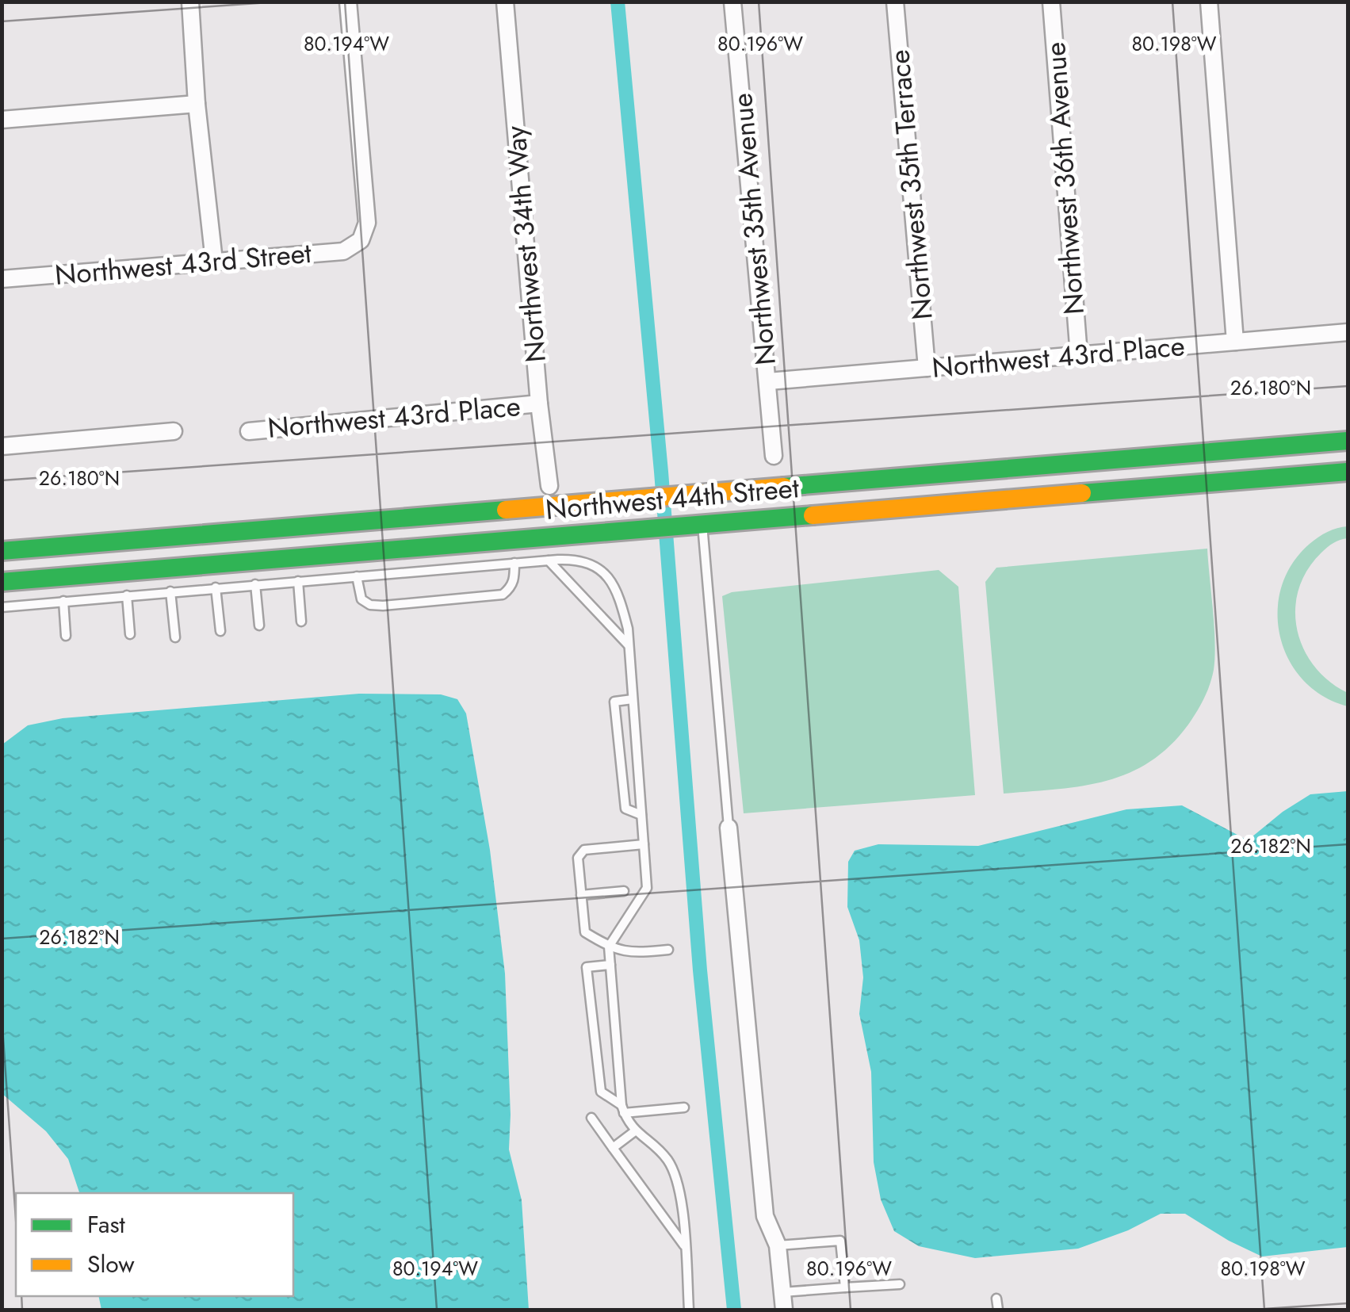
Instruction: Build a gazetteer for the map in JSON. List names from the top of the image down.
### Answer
{
  "streets": {
    "street": [
      "Northwest 36th Avenue",
      "Northwest 35th Terrace",
      "Northwest 35th Avenue",
      "Northwest 34th Way",
      "Northwest 43rd Street",
      "Northwest 43rd Place",
      "Northwest 44th Street"
    ]
  },
  "crossings": [
    ["Northwest 36th Avenue", "Northwest 43rd Place"],
    ["Northwest 35th Terrace", "Northwest 43rd Place"],
    ["Northwest 35th Avenue", "Northwest 43rd Place"],
    ["Northwest 34th Way", "Northwest 43rd Place"]
  ],
  "legend": ["Fast", "Slow"],
  "coordinates": [
    "80.194°W",
    "80.196°W",
    "80.198°W",
    "26.180°N",
    "26.182°N"
  ]
}
